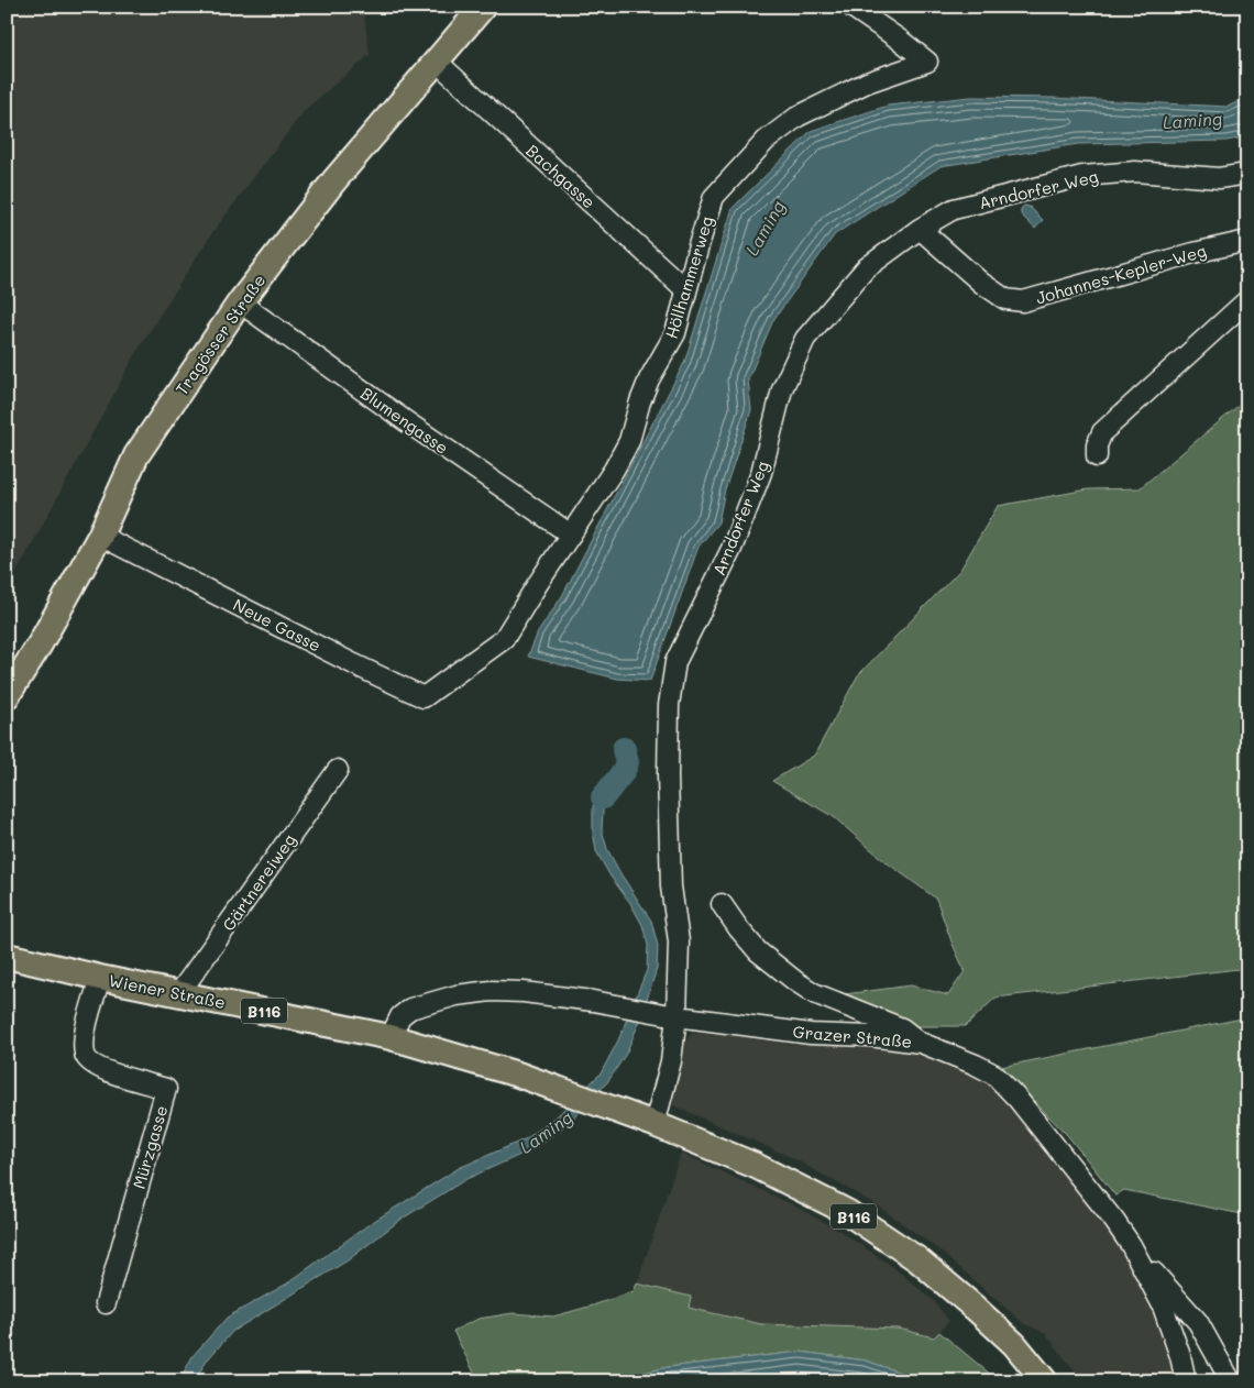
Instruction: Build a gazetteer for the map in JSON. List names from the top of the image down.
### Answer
{
  "streets": {
    "main road": ["Tragösser Straße", "Wiener Straße", "B116"],
    "street": [
      "Bachgasse",
      "Arndorfer Weg",
      "Johannes-Kepler-Weg",
      "Höllhammerweg",
      "Blumengasse",
      "Neue Gasse",
      "Gärtnereiweg",
      "Grazer Straße",
      "Mürzgasse"
    ]
  },
  "crossings": [
    ["Bachgasse", "Höllhammerweg"],
    ["Bachgasse", "Tragösser Straße"],
    ["Arndorfer Weg", "Johannes-Kepler-Weg"],
    ["Arndorfer Weg", "Wiener Straße"],
    ["Arndorfer Weg", "B116"],
    ["Arndorfer Weg", "Grazer Straße"],
    ["Höllhammerweg", "Blumengasse"],
    ["Höllhammerweg", "Neue Gasse"],
    ["Tragösser Straße", "Blumengasse"],
    ["Tragösser Straße", "Neue Gasse"],
    ["Gärtnereiweg", "Wiener Straße"],
    ["Wiener Straße", "B116"],
    ["Wiener Straße", "Grazer Straße"],
    ["Wiener Straße", "Mürzgasse"]
  ],
  "water": ["Laming"]
}
